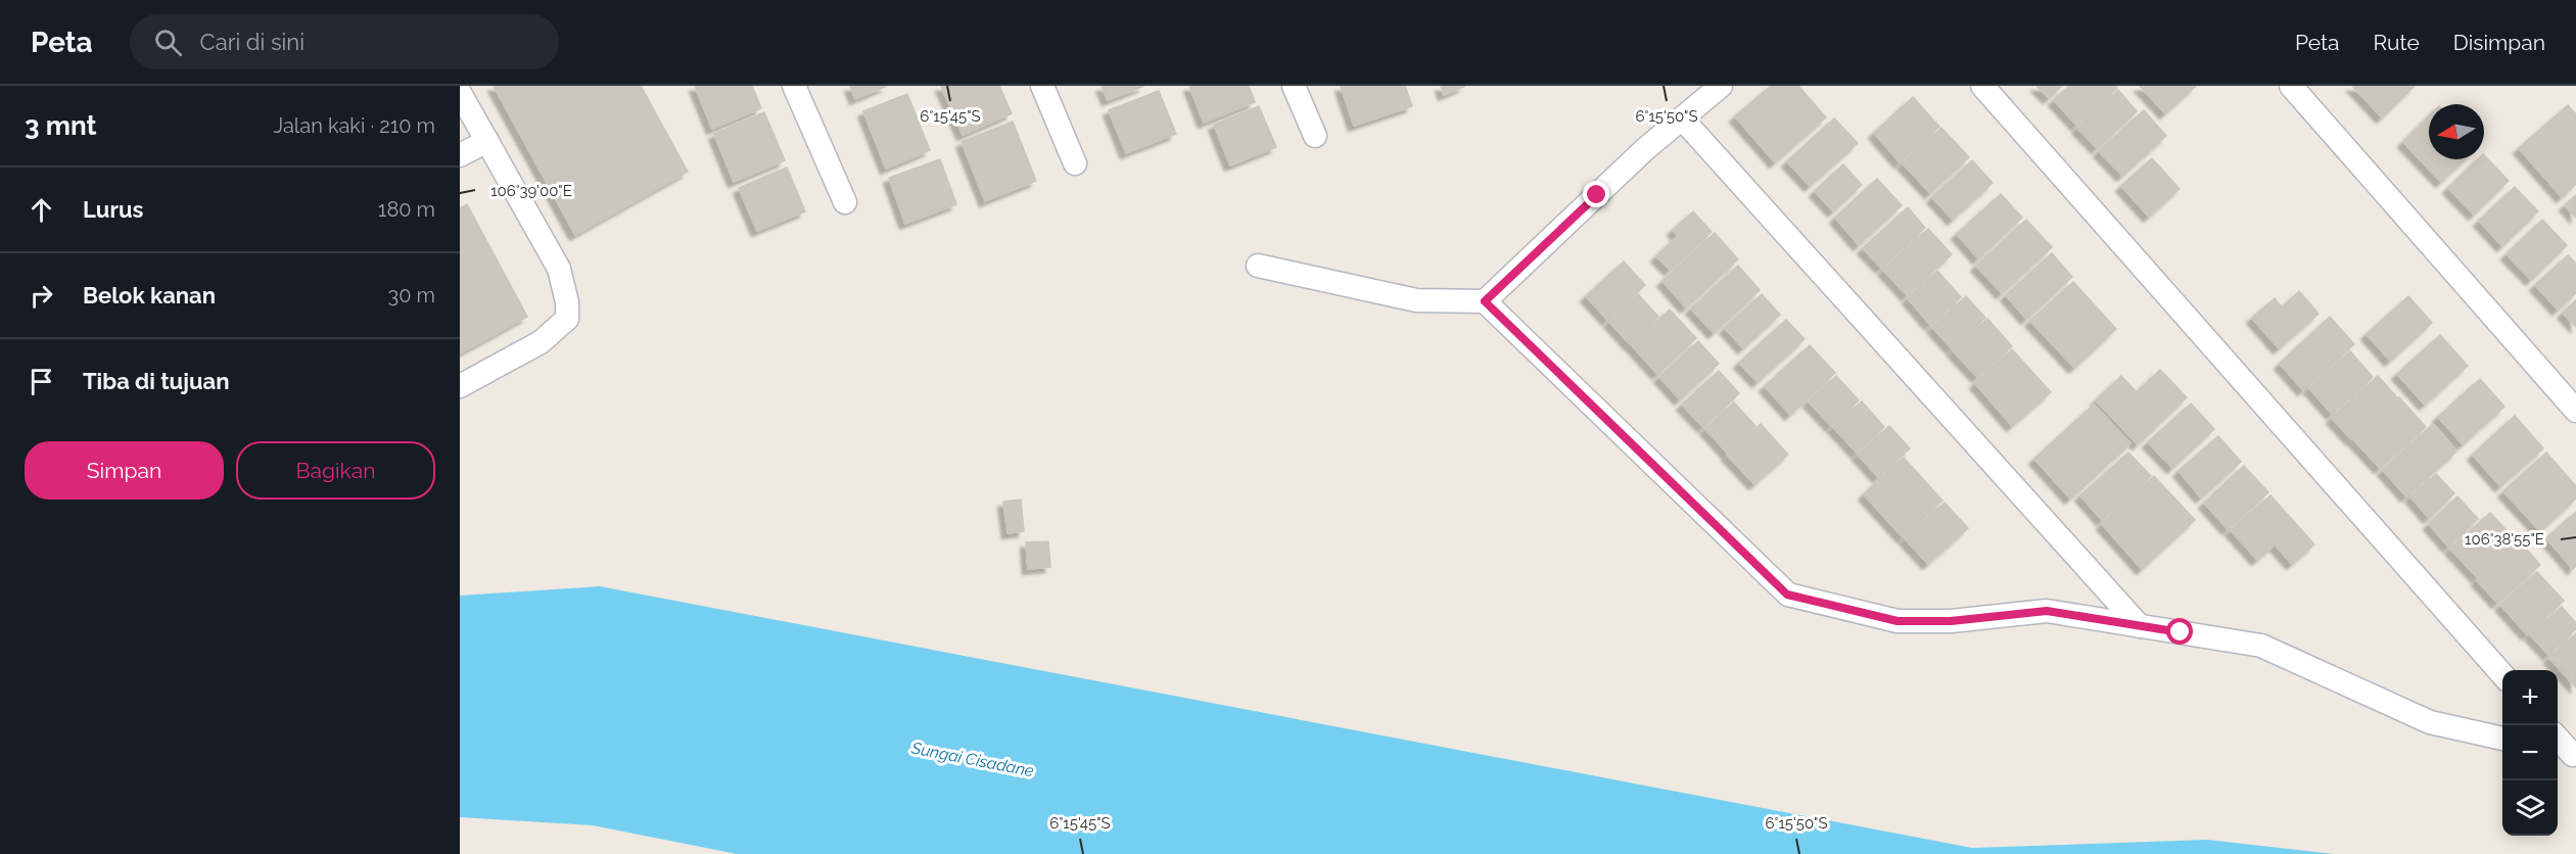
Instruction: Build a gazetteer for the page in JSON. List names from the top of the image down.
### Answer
{
  "water": ["Sungai Cisadane"],
  "north": "left",
  "page": {
    "header": "Peta",
    "search": "Cari di sini",
    "nav": ["Peta", "Rute", "Disimpan"],
    "heading": ["3 mnt", "Jalan kaki · 210 m"],
    "list": [
      ["Lurus", "180 m"],
      ["Belok kanan", "30 m"],
      "Tiba di tujuan"
    ],
    "buttons": ["Simpan", "Bagikan"],
    "map_buttons": ["+", "−"]
  },
  "coordinates": [
    "6°15'45\"S",
    "6°15'50\"S",
    "106°39'00\"E",
    "106°38'55\"E"
  ]
}
